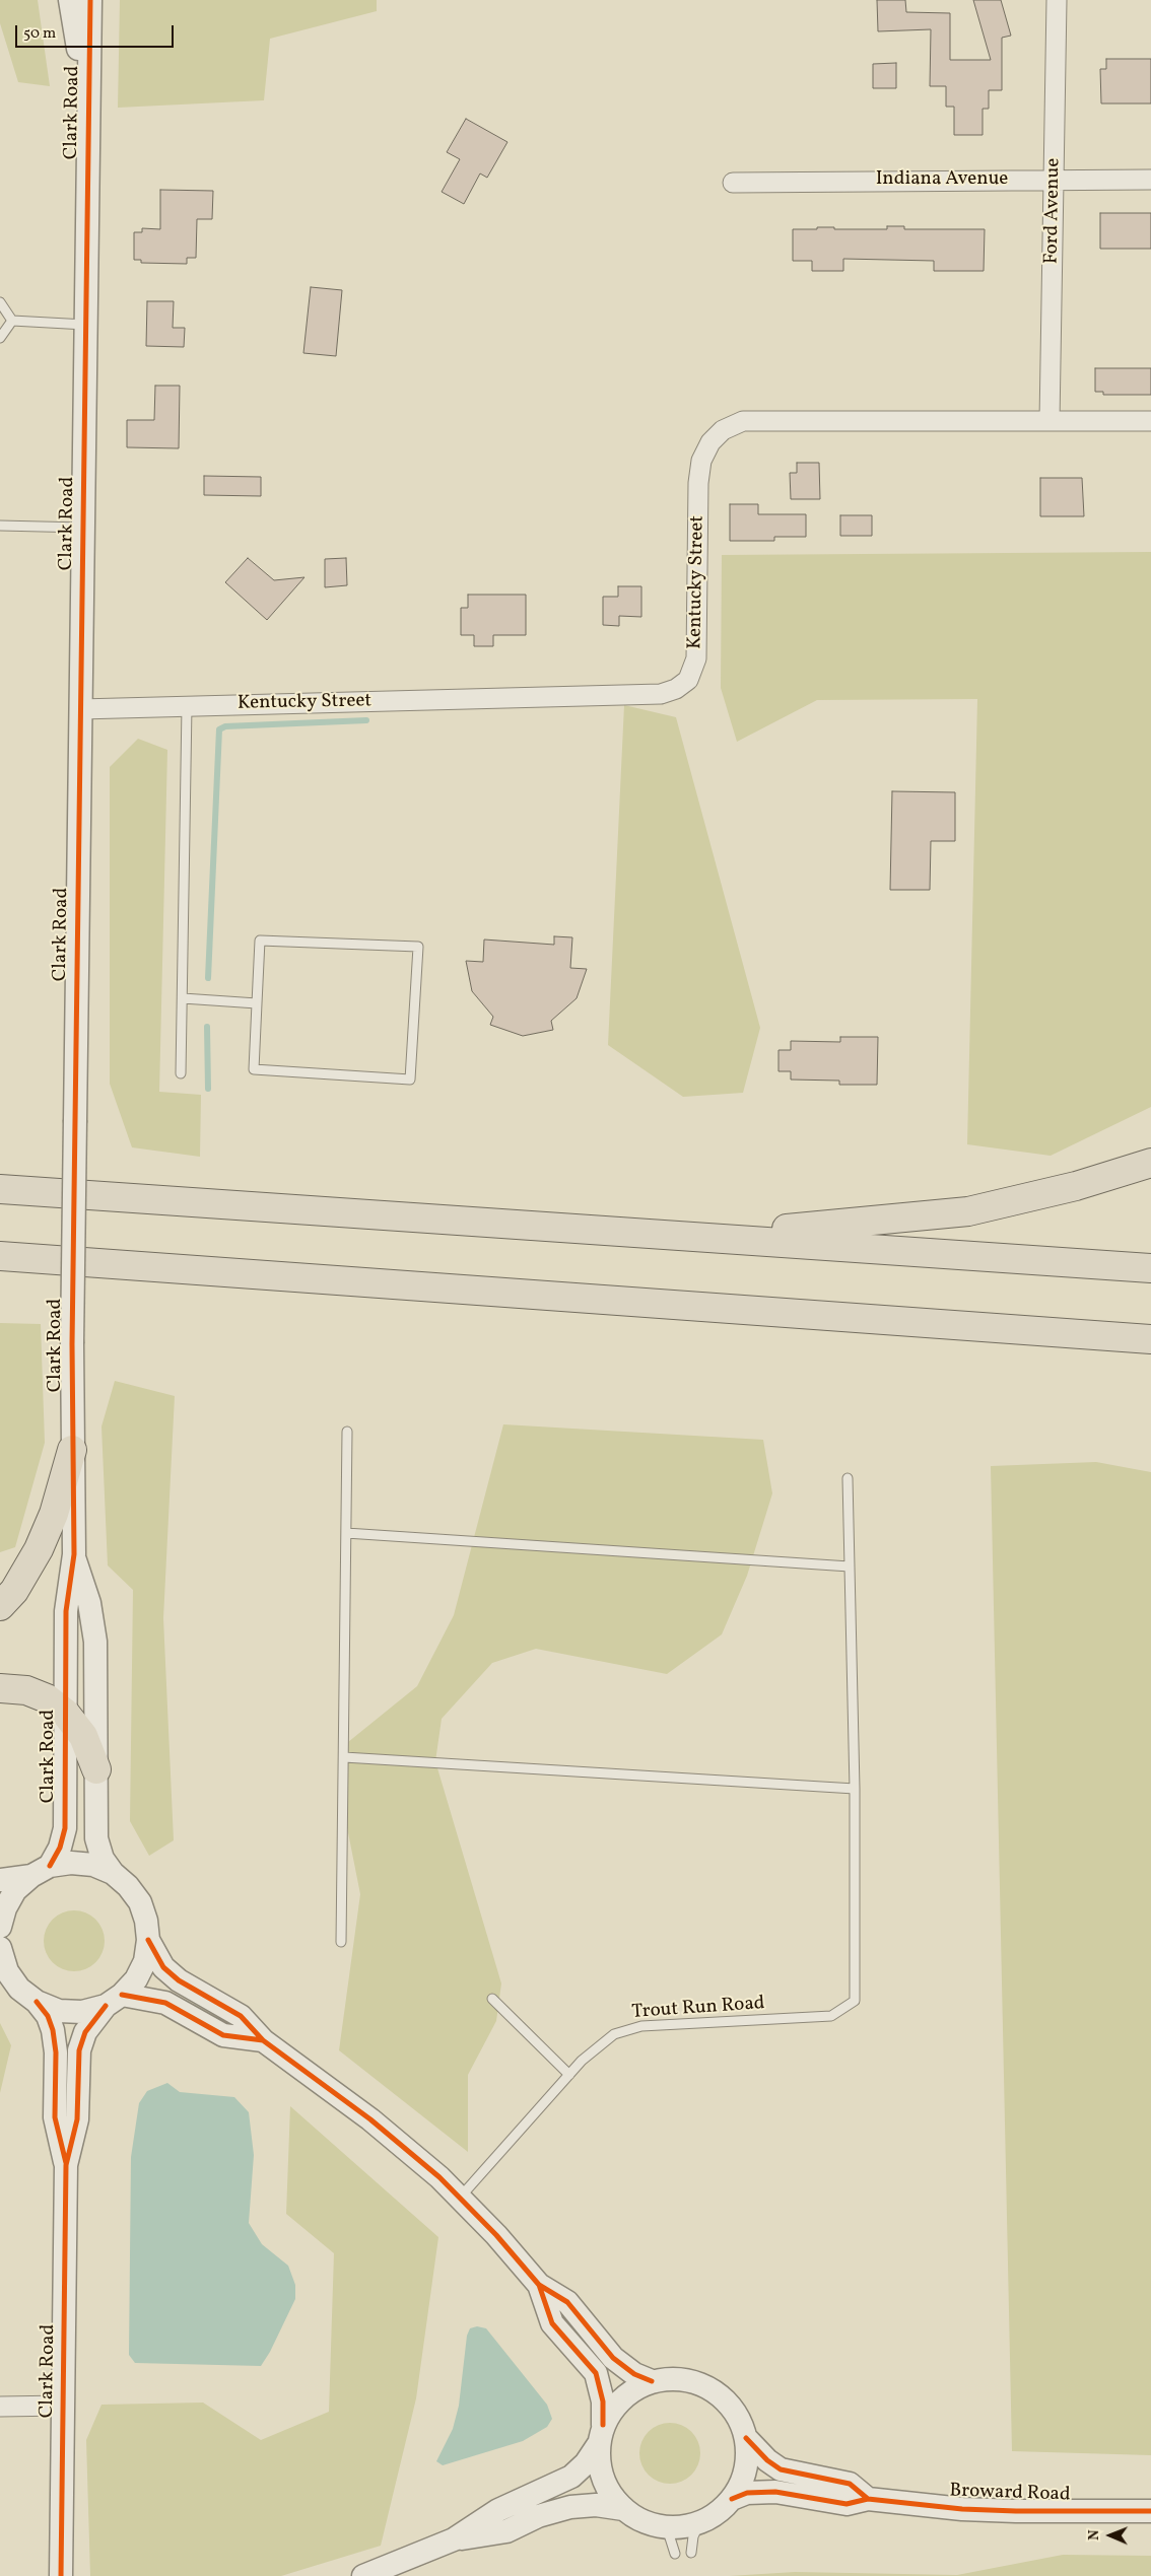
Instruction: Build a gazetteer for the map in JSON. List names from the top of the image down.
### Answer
{
  "streets": {
    "street": [
      "Clark Road",
      "Indiana Avenue",
      "Ford Avenue",
      "Kentucky Street",
      "Broward Road"
    ],
    "lane": ["Trout Run Road"]
  },
  "crossings": [
    ["Clark Road", "Kentucky Street"],
    ["Indiana Avenue", "Ford Avenue"],
    ["Ford Avenue", "Kentucky Street"]
  ],
  "scale_bar": "50 m",
  "north": "left"
}
